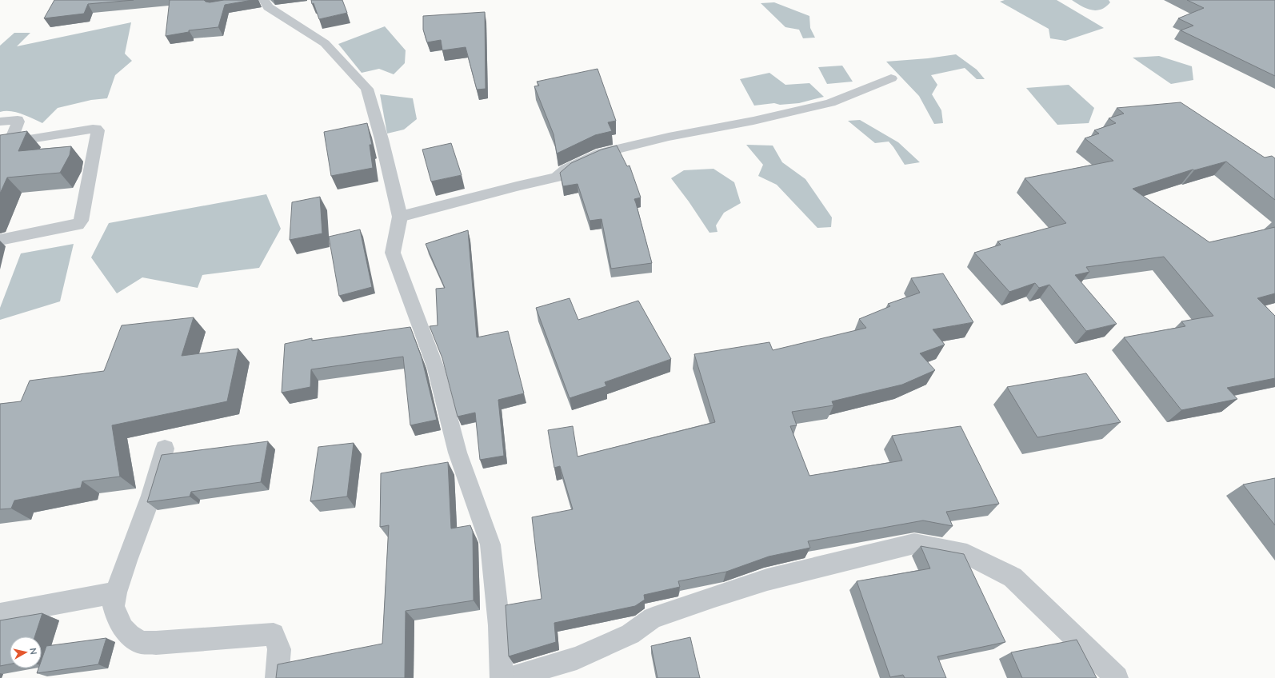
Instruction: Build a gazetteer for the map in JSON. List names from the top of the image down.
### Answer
{
  "north": "right"
}
